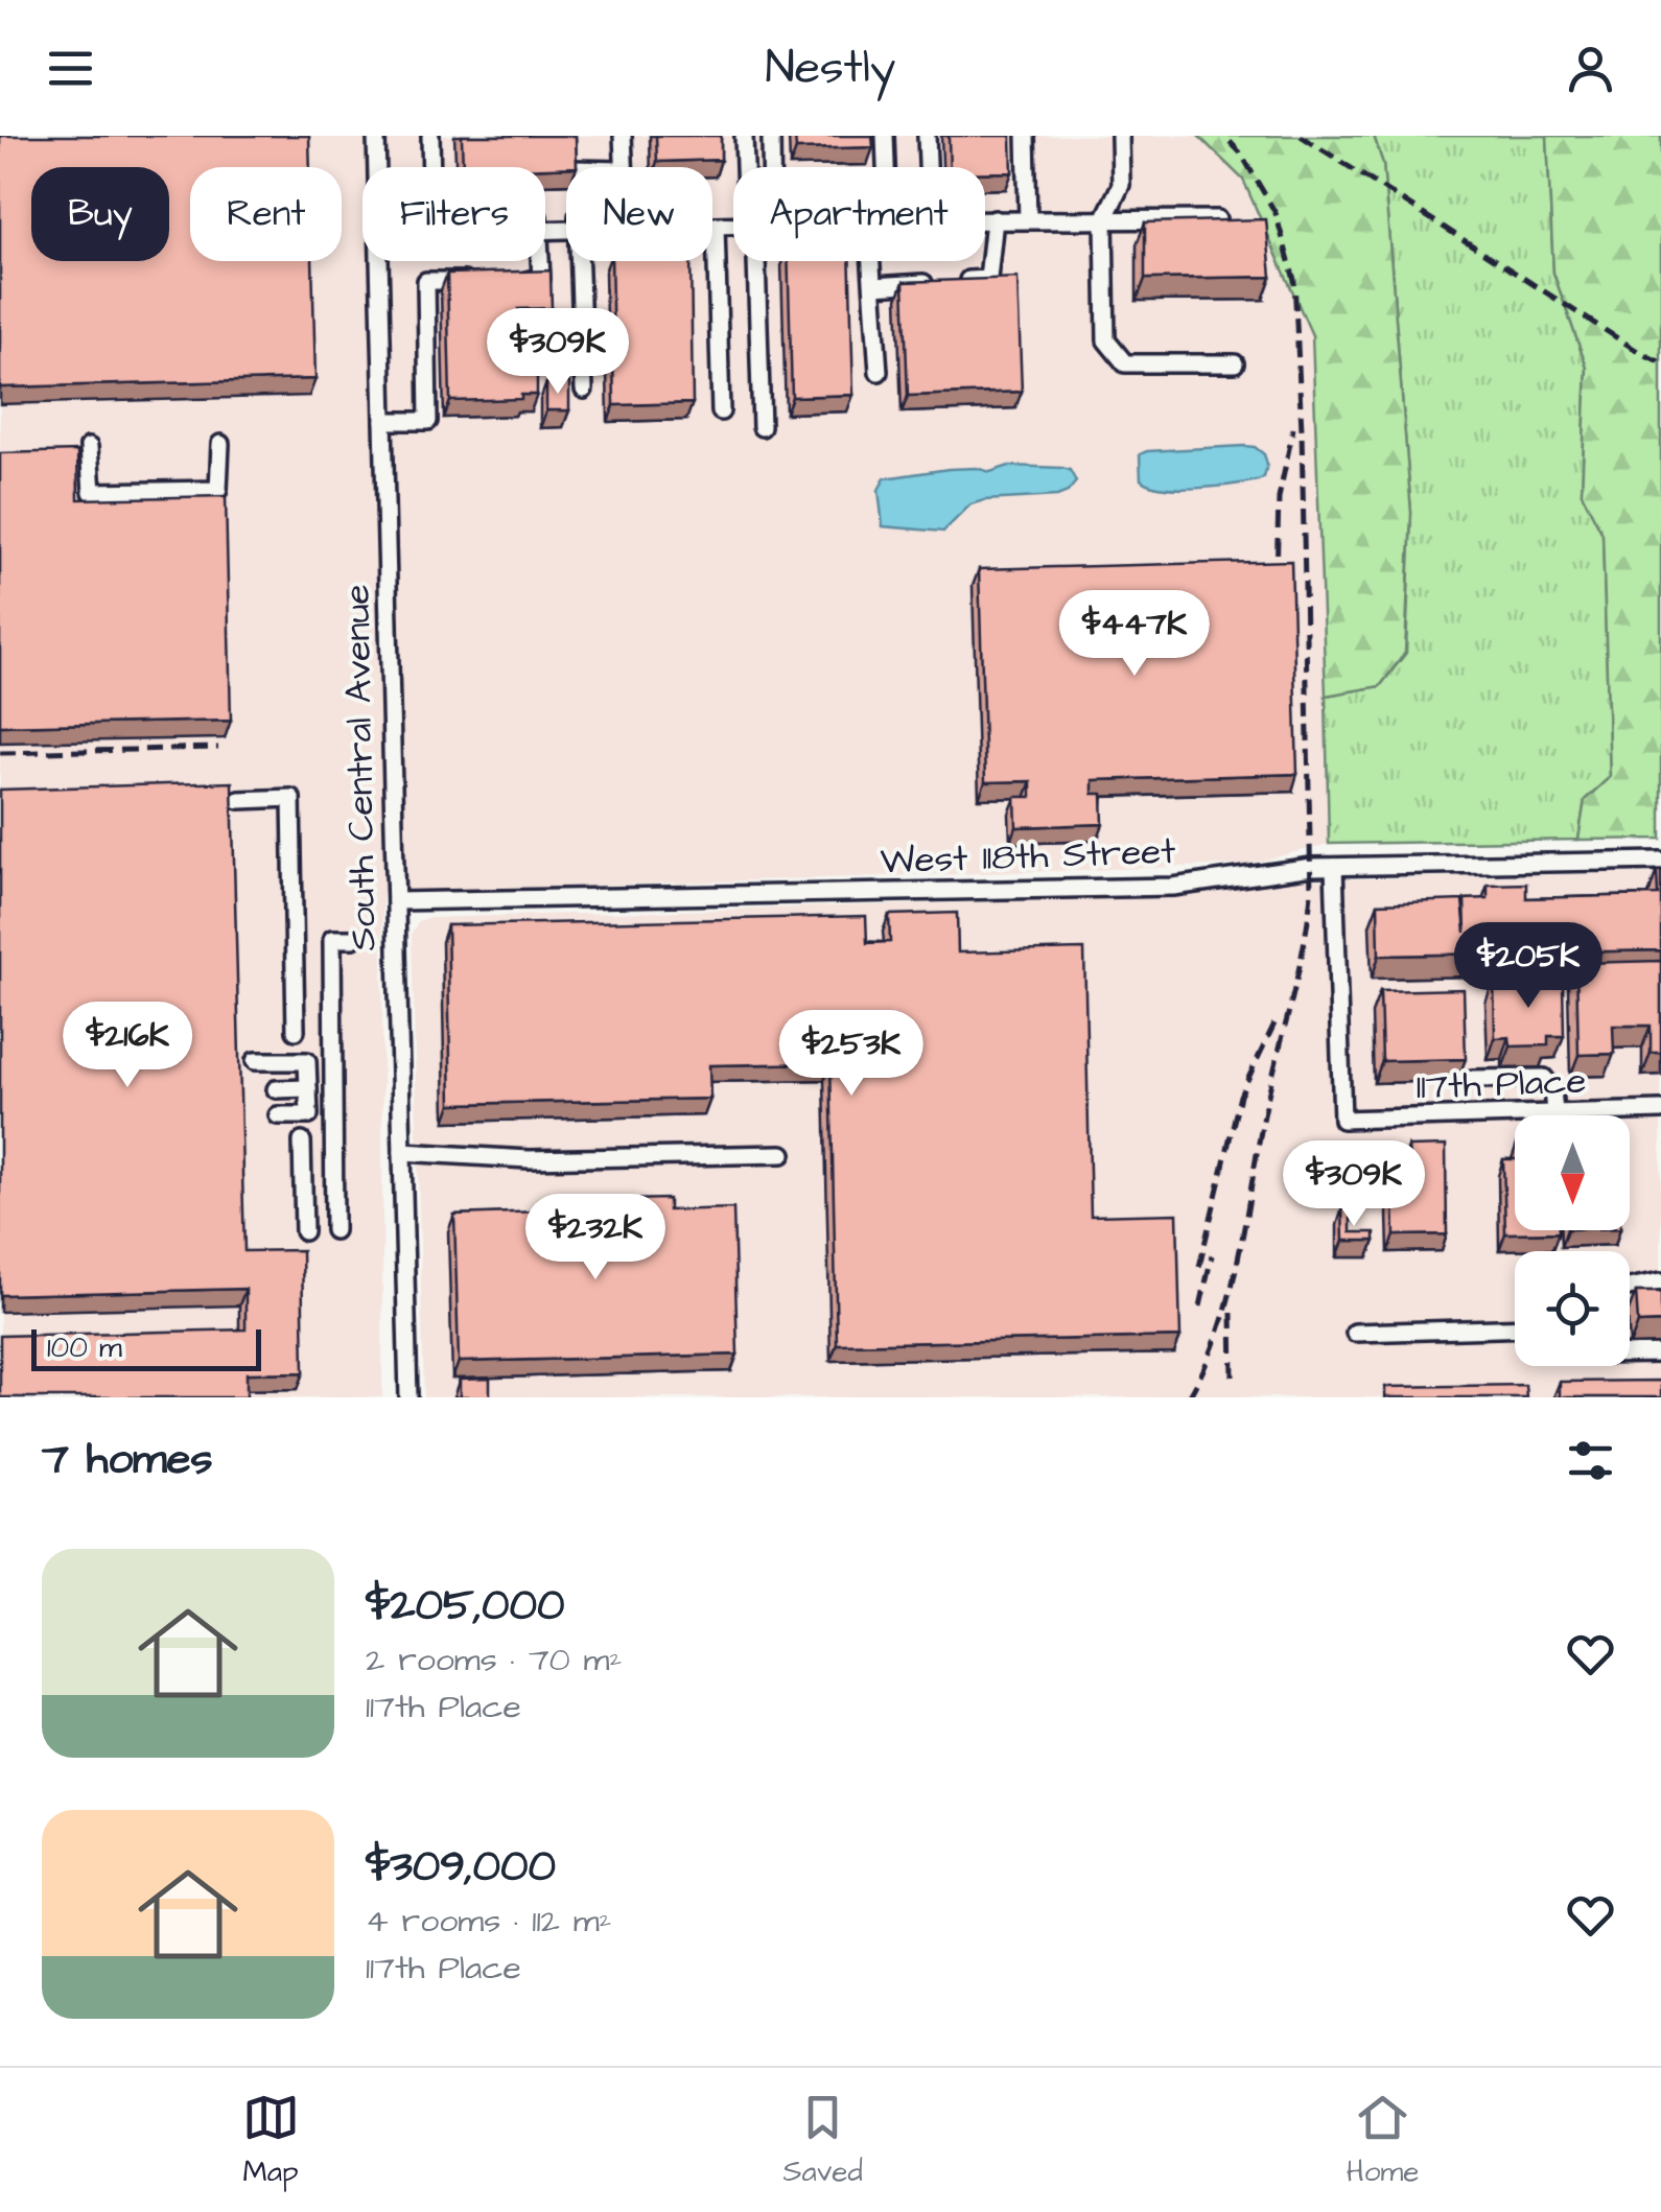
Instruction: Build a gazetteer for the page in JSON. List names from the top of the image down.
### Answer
{
  "streets": {
    "street": ["South Central Avenue", "West 118th Street", "117th Place"]
  },
  "crossings": [
    ["South Central Avenue", "West 118th Street"],
    ["West 118th Street", "117th Place"]
  ],
  "scale_bar": "100 m",
  "north": "bottom",
  "page": {
    "header": "Nestly",
    "chip": [
      "Buy",
      "Rent",
      "Filters",
      "New",
      "Apartment"
    ],
    "price": [
      "$309K",
      "$447K",
      "$205K",
      "$216K",
      "$253K",
      "$309K",
      "$232K"
    ],
    "scale": "100 m",
    "heading": "7 homes",
    "list": [
      {
        "name": "$205,000",
        "note": "2 rooms · 70 m² · 117th Place"
      },
      {
        "name": "$309,000",
        "note": "4 rooms · 112 m² · 117th Place"
      }
    ],
    "tabs": ["Map", "Saved", "Home"]
  }
}
